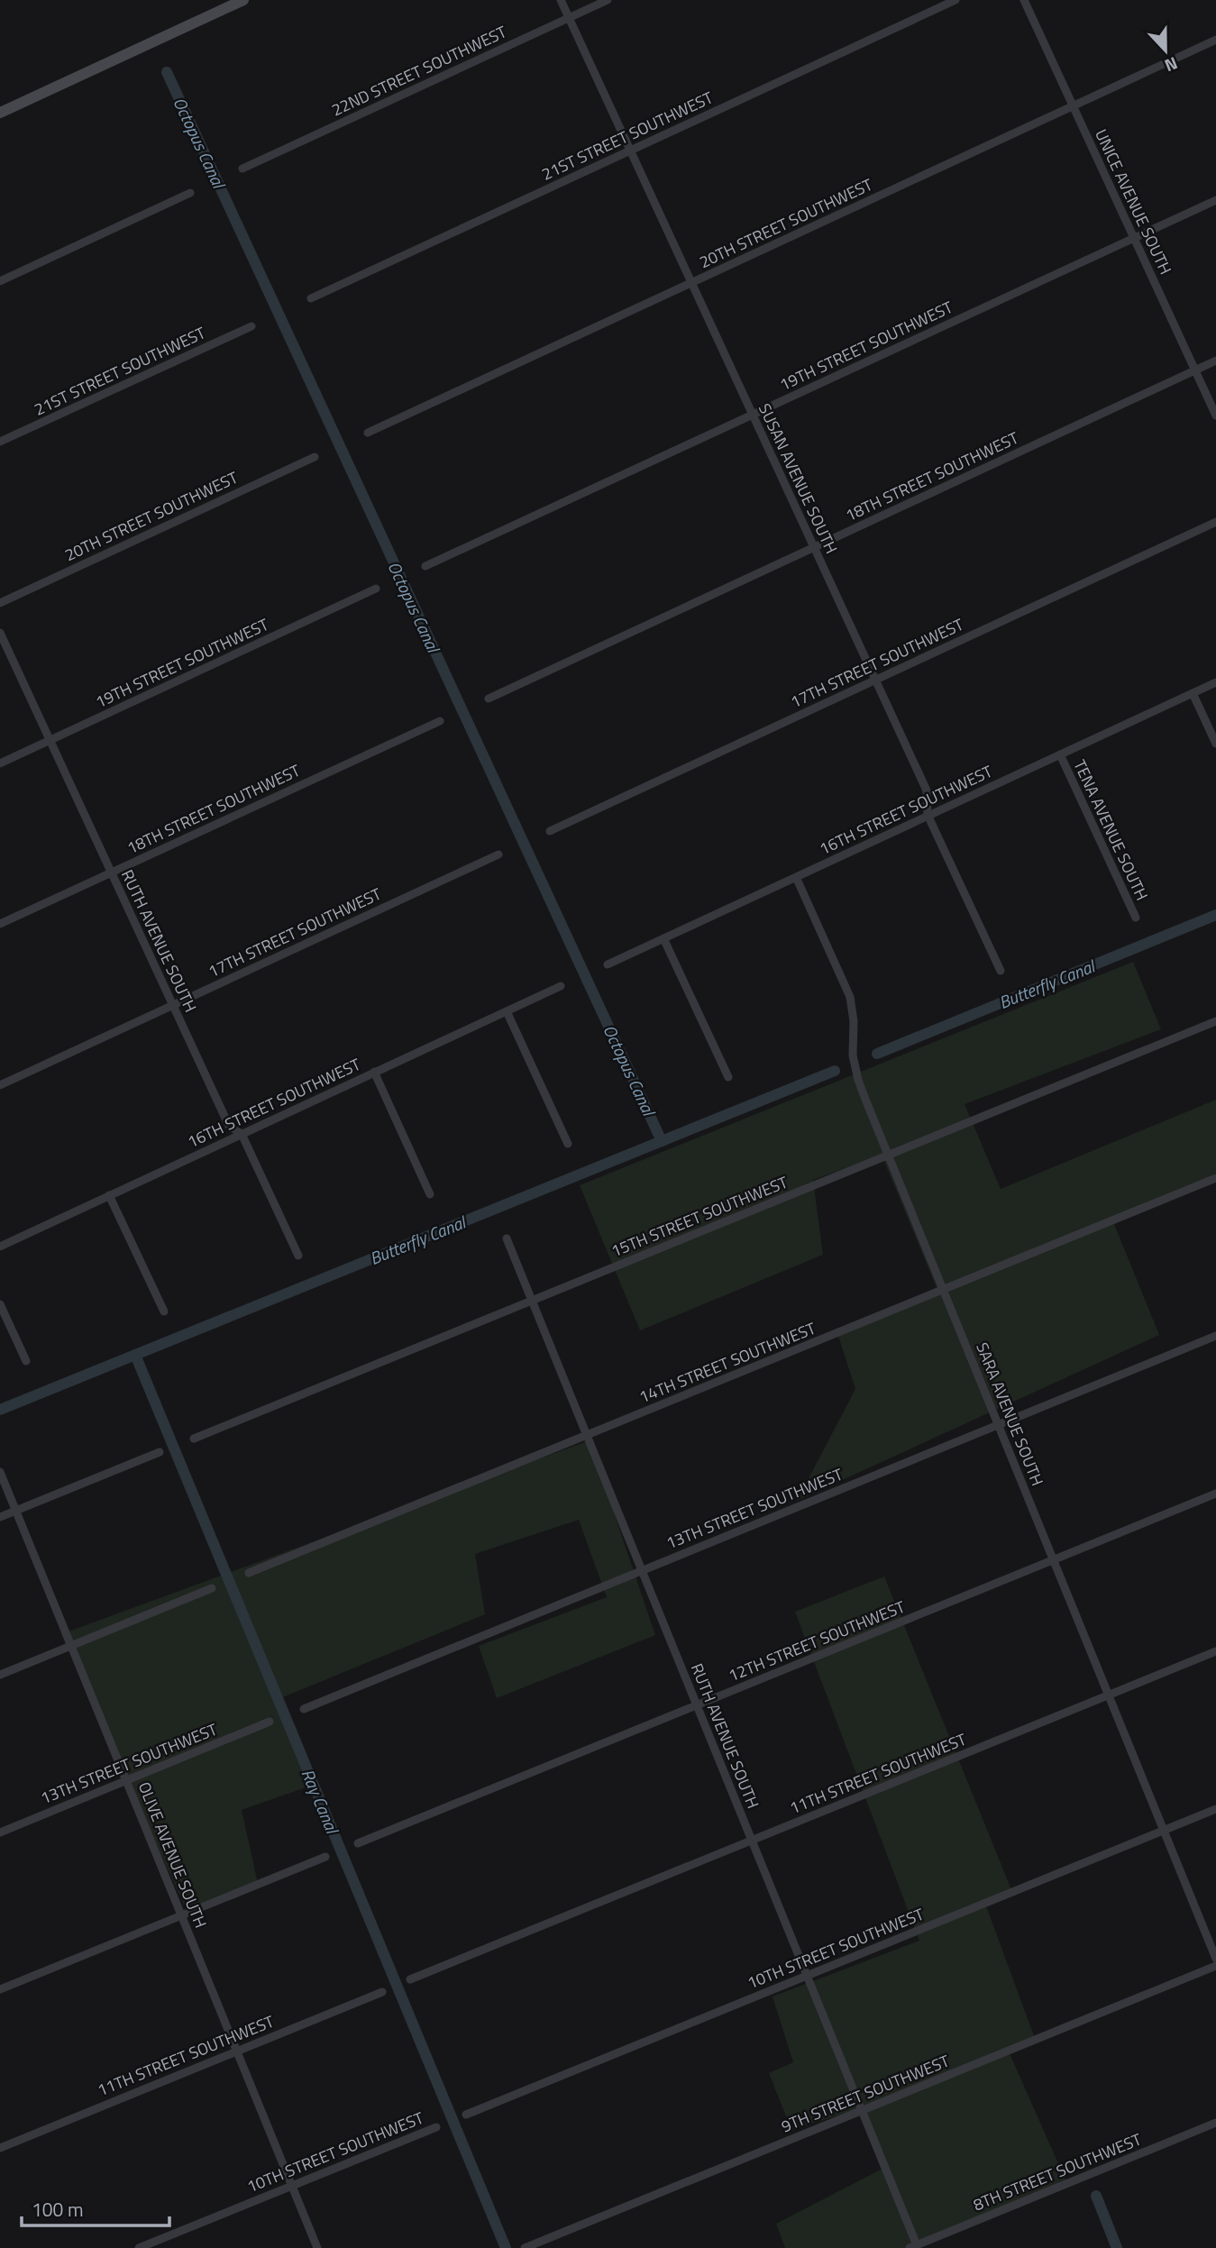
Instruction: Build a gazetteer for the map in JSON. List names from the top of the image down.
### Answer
{
  "streets": {
    "street": [
      "22ND STREET SOUTHWEST",
      "21ST STREET SOUTHWEST",
      "UNICE AVENUE SOUTH",
      "20TH STREET SOUTHWEST",
      "19TH STREET SOUTHWEST",
      "18TH STREET SOUTHWEST",
      "SUSAN AVENUE SOUTH",
      "17TH STREET SOUTHWEST",
      "16TH STREET SOUTHWEST",
      "TENA AVENUE SOUTH",
      "RUTH AVENUE SOUTH",
      "15TH STREET SOUTHWEST",
      "14TH STREET SOUTHWEST",
      "SARA AVENUE SOUTH",
      "13TH STREET SOUTHWEST",
      "12TH STREET SOUTHWEST",
      "11TH STREET SOUTHWEST",
      "OLIVE AVENUE SOUTH",
      "10TH STREET SOUTHWEST",
      "9TH STREET SOUTHWEST",
      "8TH STREET SOUTHWEST"
    ]
  },
  "crossings": [
    ["22ND STREET SOUTHWEST", "SUSAN AVENUE SOUTH"],
    ["21ST STREET SOUTHWEST", "SUSAN AVENUE SOUTH"],
    ["UNICE AVENUE SOUTH", "20TH STREET SOUTHWEST"],
    ["UNICE AVENUE SOUTH", "19TH STREET SOUTHWEST"],
    ["UNICE AVENUE SOUTH", "18TH STREET SOUTHWEST"],
    ["20TH STREET SOUTHWEST", "SUSAN AVENUE SOUTH"],
    ["19TH STREET SOUTHWEST", "SUSAN AVENUE SOUTH"],
    ["19TH STREET SOUTHWEST", "RUTH AVENUE SOUTH"],
    ["18TH STREET SOUTHWEST", "SUSAN AVENUE SOUTH"],
    ["18TH STREET SOUTHWEST", "RUTH AVENUE SOUTH"],
    ["SUSAN AVENUE SOUTH", "17TH STREET SOUTHWEST"],
    ["SUSAN AVENUE SOUTH", "16TH STREET SOUTHWEST"],
    ["17TH STREET SOUTHWEST", "RUTH AVENUE SOUTH"],
    ["16TH STREET SOUTHWEST", "TENA AVENUE SOUTH"],
    ["16TH STREET SOUTHWEST", "RUTH AVENUE SOUTH"],
    ["16TH STREET SOUTHWEST", "SARA AVENUE SOUTH"],
    ["RUTH AVENUE SOUTH", "15TH STREET SOUTHWEST"],
    ["RUTH AVENUE SOUTH", "14TH STREET SOUTHWEST"],
    ["RUTH AVENUE SOUTH", "13TH STREET SOUTHWEST"],
    ["RUTH AVENUE SOUTH", "12TH STREET SOUTHWEST"],
    ["RUTH AVENUE SOUTH", "11TH STREET SOUTHWEST"],
    ["RUTH AVENUE SOUTH", "10TH STREET SOUTHWEST"],
    ["RUTH AVENUE SOUTH", "9TH STREET SOUTHWEST"],
    ["RUTH AVENUE SOUTH", "8TH STREET SOUTHWEST"],
    ["15TH STREET SOUTHWEST", "SARA AVENUE SOUTH"],
    ["14TH STREET SOUTHWEST", "SARA AVENUE SOUTH"],
    ["SARA AVENUE SOUTH", "13TH STREET SOUTHWEST"],
    ["SARA AVENUE SOUTH", "12TH STREET SOUTHWEST"],
    ["SARA AVENUE SOUTH", "11TH STREET SOUTHWEST"],
    ["SARA AVENUE SOUTH", "10TH STREET SOUTHWEST"],
    ["13TH STREET SOUTHWEST", "OLIVE AVENUE SOUTH"],
    ["11TH STREET SOUTHWEST", "OLIVE AVENUE SOUTH"],
    ["OLIVE AVENUE SOUTH", "10TH STREET SOUTHWEST"]
  ],
  "water": ["Octopus Canal", "Butterfly Canal", "Ray Canal"],
  "scale_bar": "100 m",
  "north": "bottom"
}
